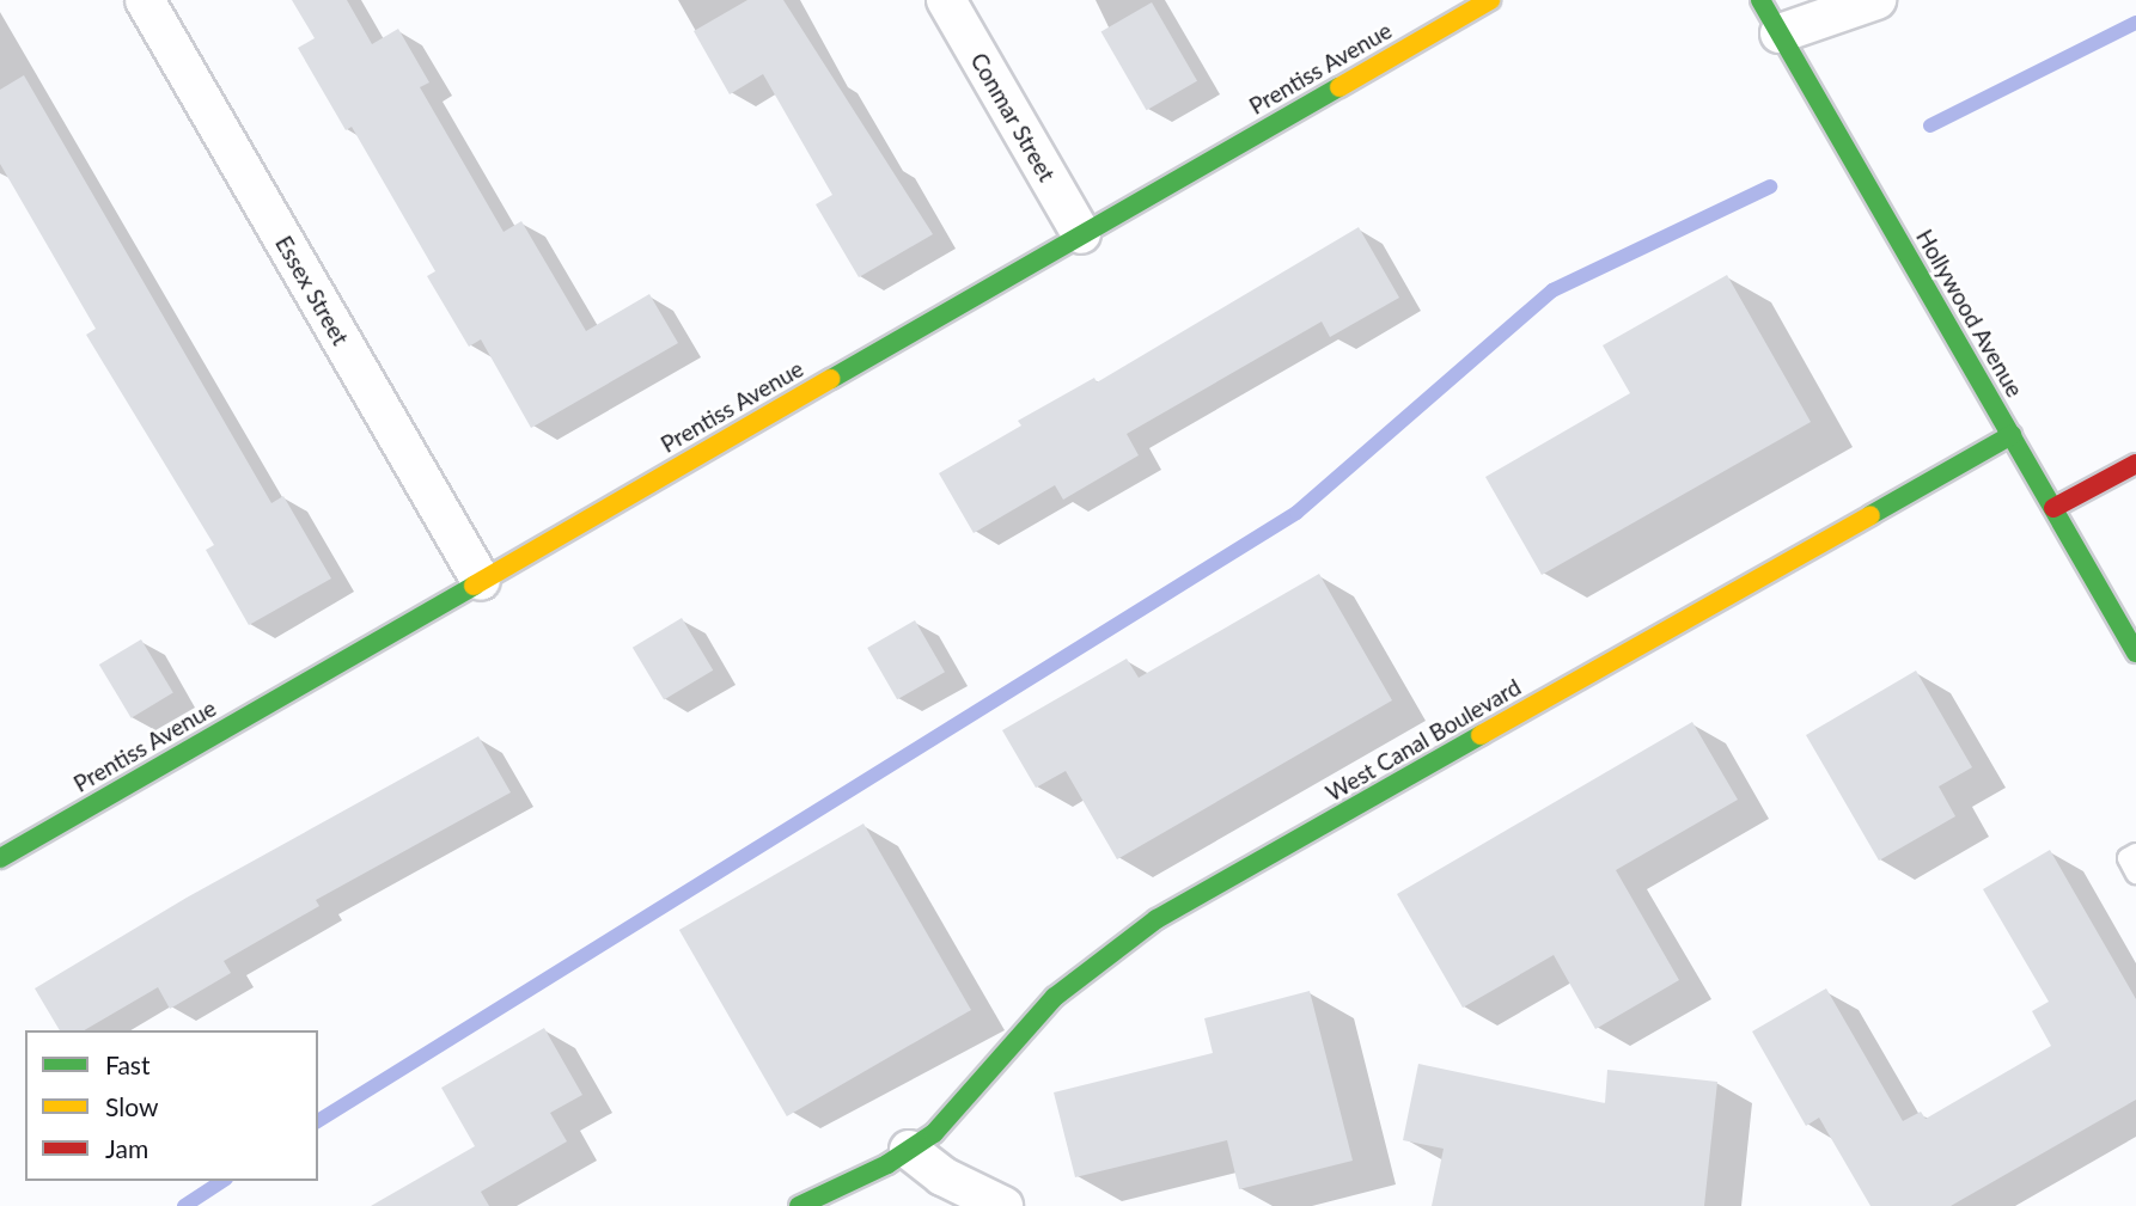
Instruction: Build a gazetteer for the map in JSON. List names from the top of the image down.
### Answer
{
  "streets": {
    "street": [
      "Prentiss Avenue",
      "Conmar Street",
      "Essex Street",
      "Hollywood Avenue",
      "West Canal Boulevard"
    ]
  },
  "crossings": [
    ["Prentiss Avenue", "Conmar Street"],
    ["Prentiss Avenue", "Essex Street"],
    ["Hollywood Avenue", "West Canal Boulevard"]
  ],
  "legend": ["Fast", "Slow", "Jam"]
}
